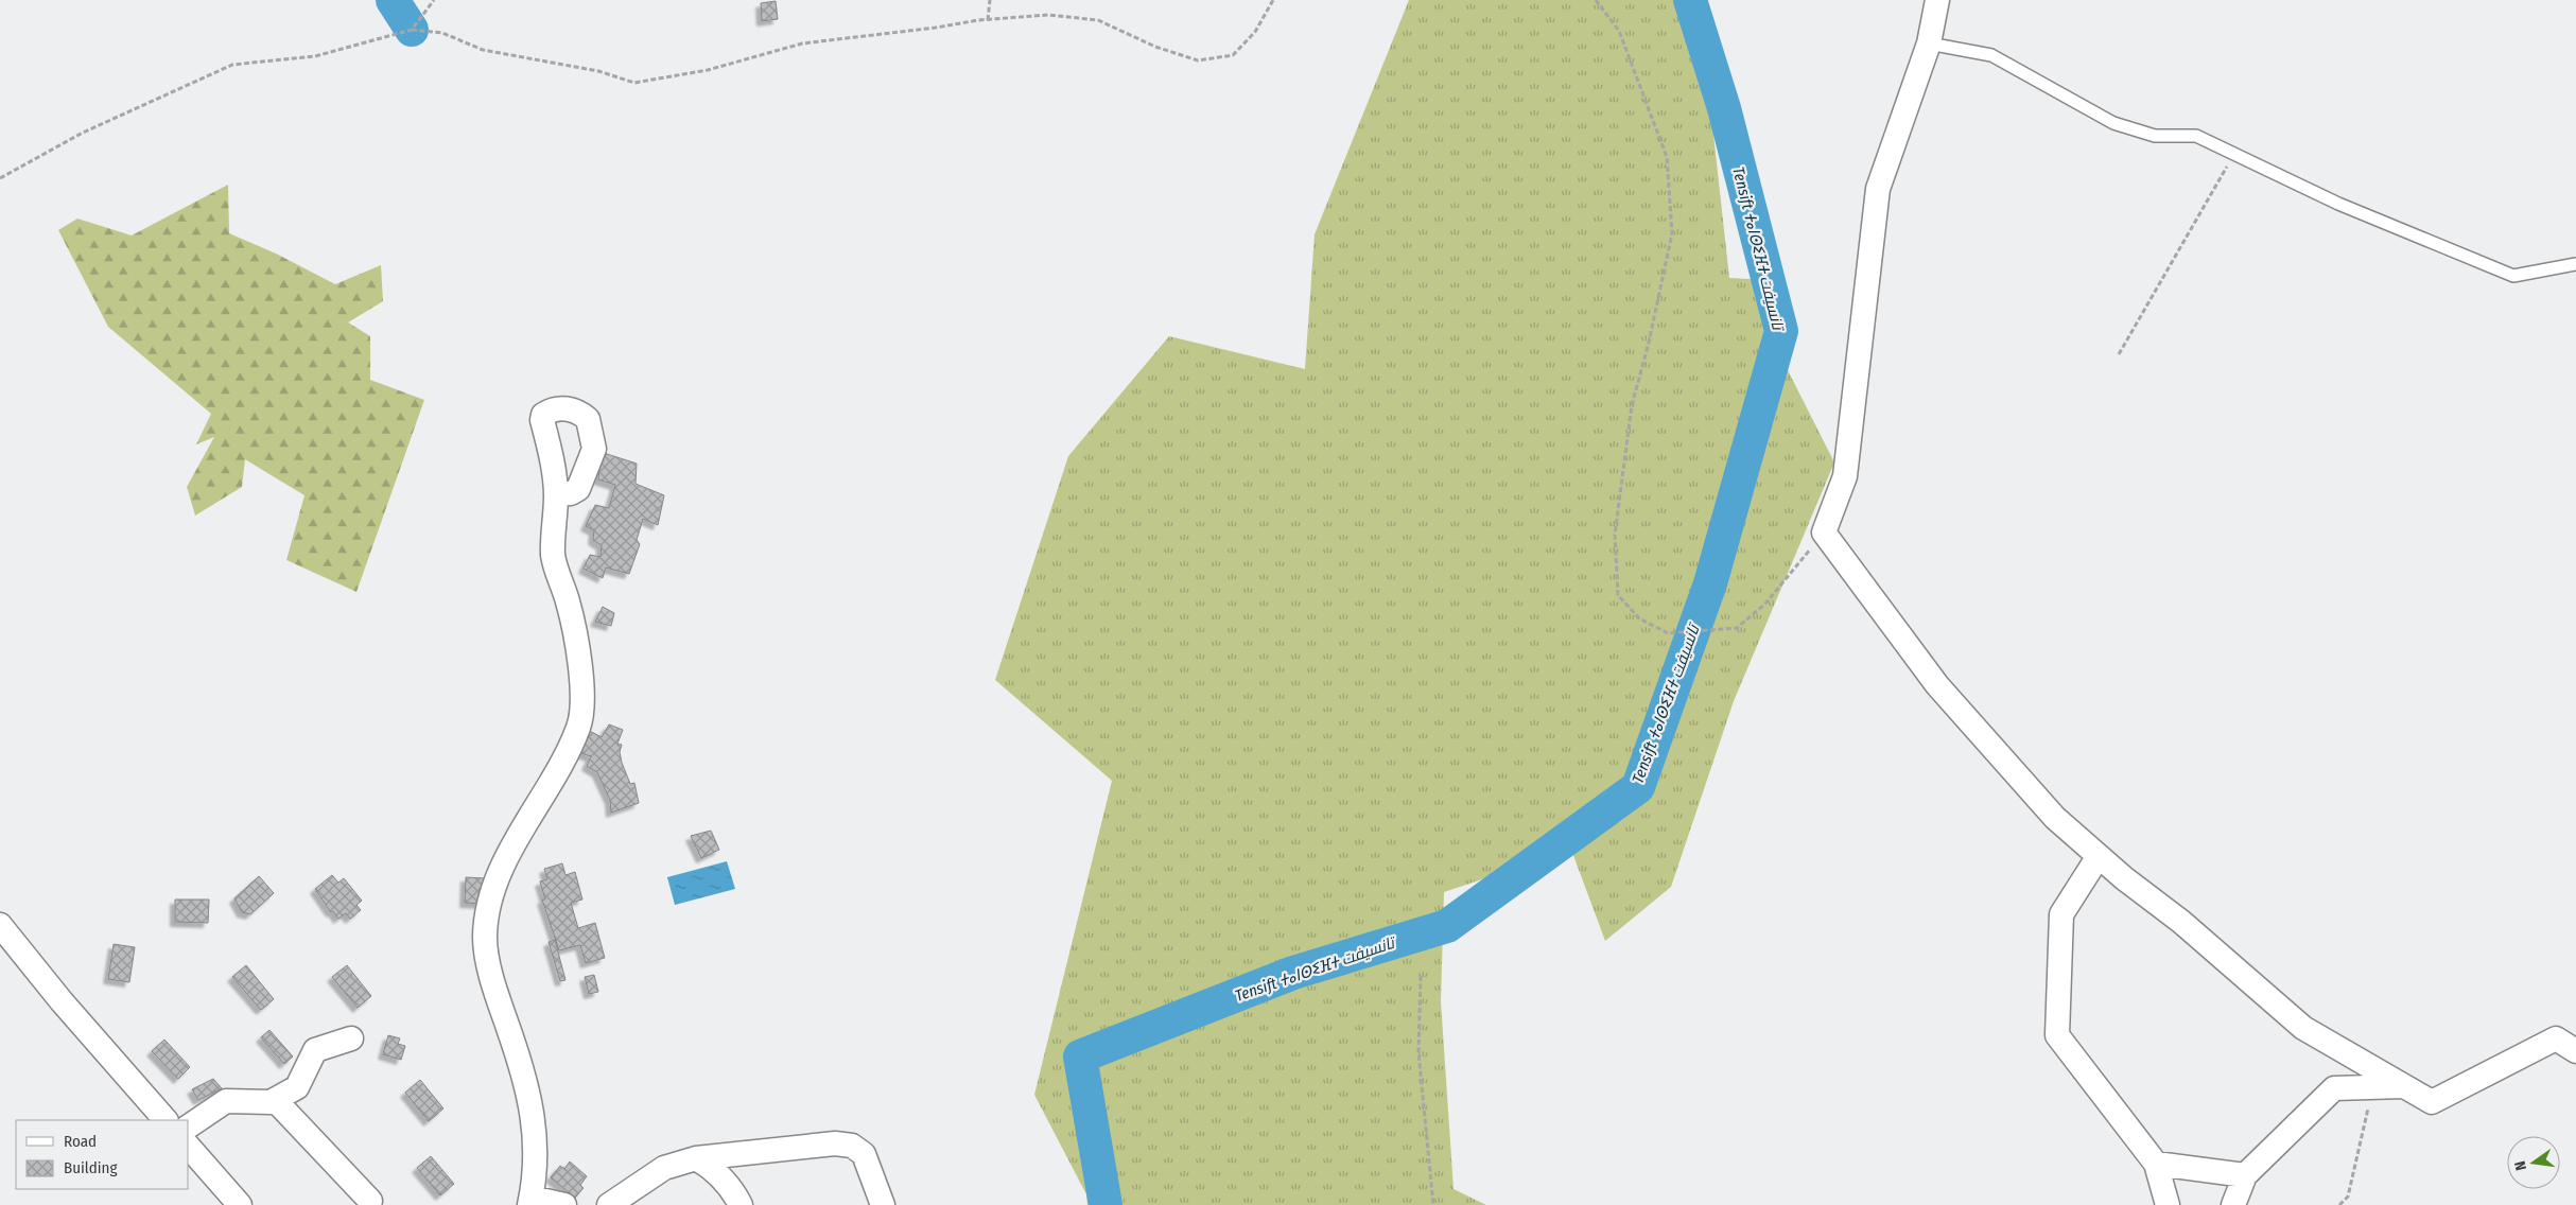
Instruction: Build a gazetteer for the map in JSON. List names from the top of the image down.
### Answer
{
  "water": ["Tensift ⵜⴰⵏⵙⵉⴼⵜ تانسيفت"],
  "legend": ["Road", "Building"],
  "north": "left"
}
